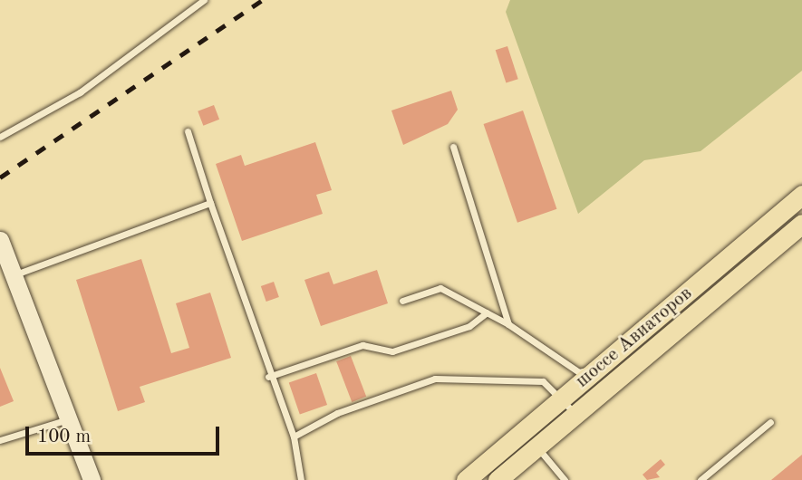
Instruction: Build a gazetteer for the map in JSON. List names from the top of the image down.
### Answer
{
  "streets": {
    "main road": ["шоссе Авиаторов"]
  },
  "scale_bar": "100 m"
}
